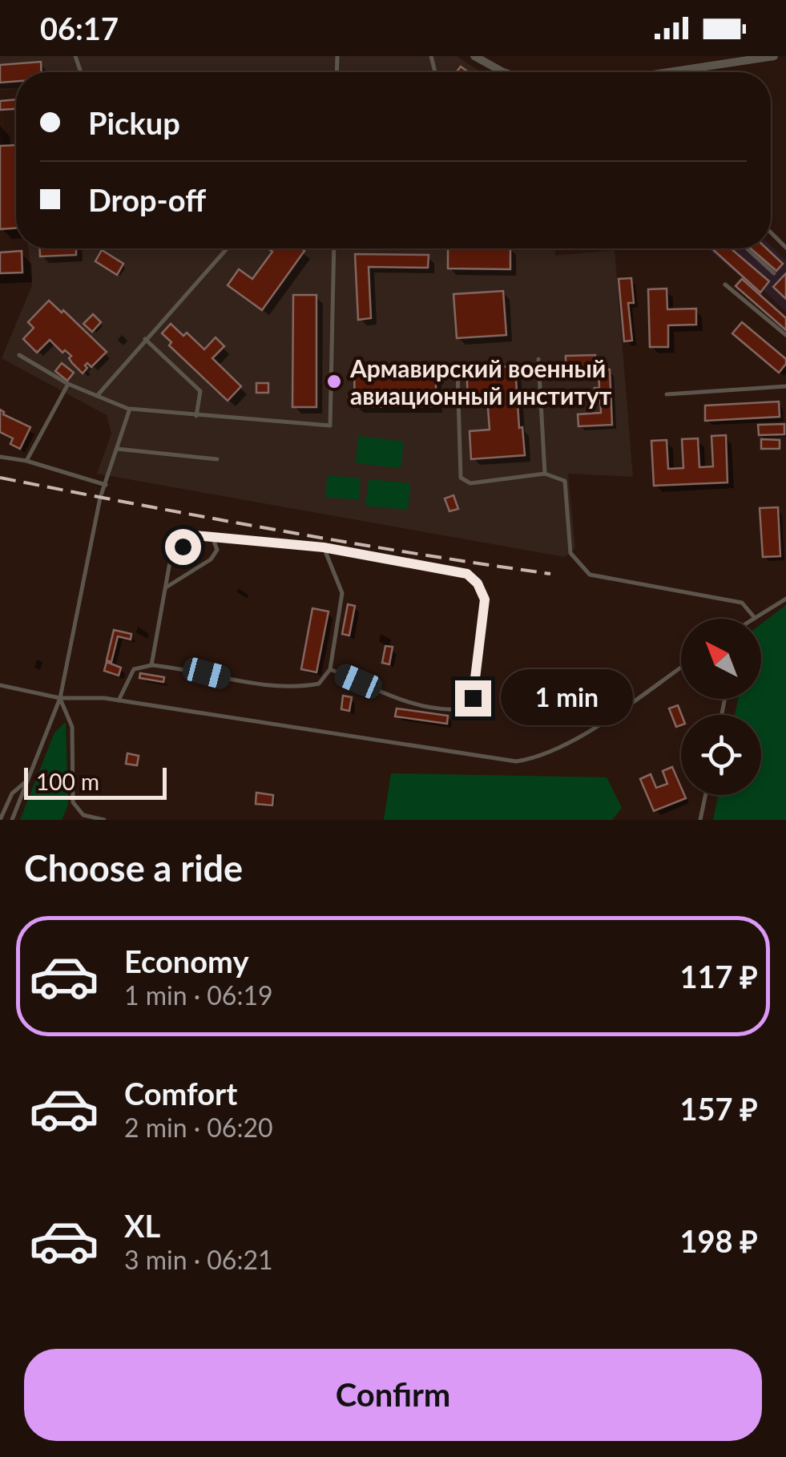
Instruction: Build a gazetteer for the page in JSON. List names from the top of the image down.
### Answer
{
  "places": ["Армавирский военный авиационный институт"],
  "scale_bar": "100 m",
  "north": "top left",
  "page": {
    "status": "06:17",
    "banner": ["Pickup", "Drop-off"],
    "bubble": "1 min",
    "scale": "100 m",
    "heading": "Choose a ride",
    "list": [
      {
        "name": "Economy",
        "note": "1 min · 06:19",
        "value": "117 ₽"
      },
      {
        "name": "Comfort",
        "note": "2 min · 06:20",
        "value": "157 ₽"
      },
      {
        "name": "XL",
        "note": "3 min · 06:21",
        "value": "198 ₽"
      }
    ],
    "buttons": "Confirm"
  }
}
